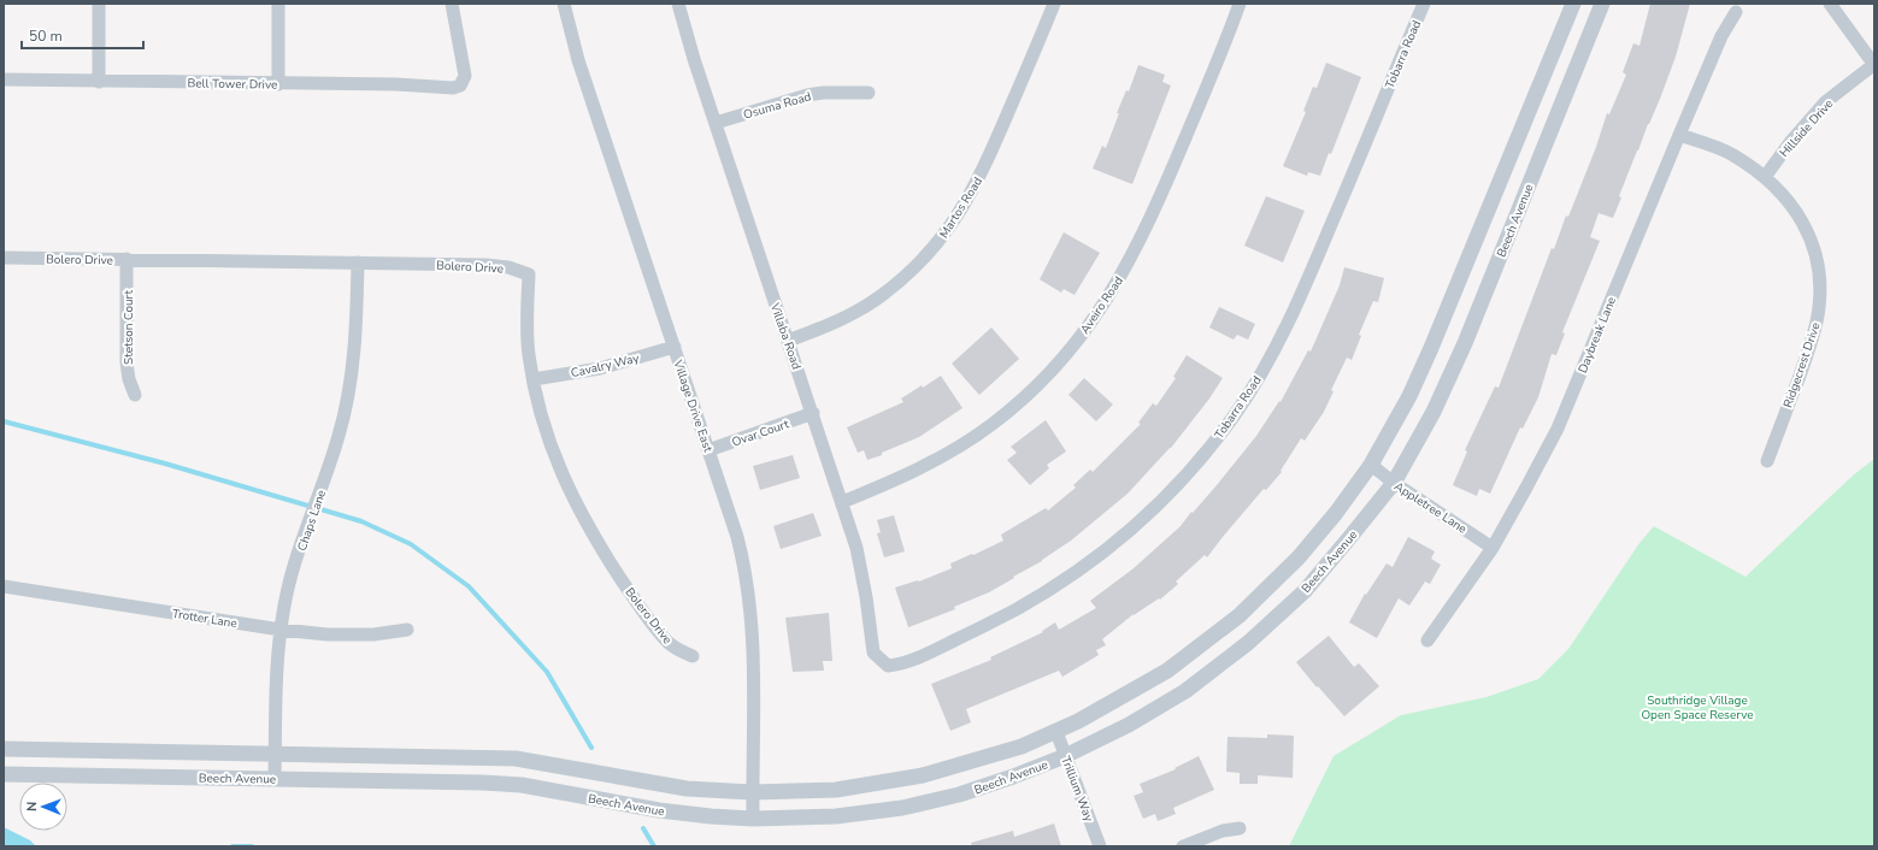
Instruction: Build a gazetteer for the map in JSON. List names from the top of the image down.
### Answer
{
  "streets": {
    "street": [
      "Tobarra Road",
      "Bell Tower Drive",
      "Osuma Road",
      "Hillside Drive",
      "Martos Road",
      "Beech Avenue",
      "Bolero Drive",
      "Aveiro Road",
      "Stetson Court",
      "Daybreak Lane",
      "Villaba Road",
      "Cavalry Way",
      "Ridgecrest Drive",
      "Village Drive East",
      "Ovar Court",
      "Appletree Lane",
      "Chaps Lane",
      "Trotter Lane",
      "Trillium Way"
    ]
  },
  "crossings": [
    ["Tobarra Road", "Villaba Road"],
    ["Osuma Road", "Villaba Road"],
    ["Hillside Drive", "Ridgecrest Drive"],
    ["Martos Road", "Villaba Road"],
    ["Beech Avenue", "Village Drive East"],
    ["Beech Avenue", "Appletree Lane"],
    ["Beech Avenue", "Chaps Lane"],
    ["Beech Avenue", "Trillium Way"],
    ["Bolero Drive", "Stetson Court"],
    ["Bolero Drive", "Cavalry Way"],
    ["Bolero Drive", "Chaps Lane"],
    ["Aveiro Road", "Villaba Road"],
    ["Daybreak Lane", "Ridgecrest Drive"],
    ["Daybreak Lane", "Appletree Lane"],
    ["Villaba Road", "Ovar Court"],
    ["Cavalry Way", "Village Drive East"],
    ["Village Drive East", "Ovar Court"],
    ["Chaps Lane", "Trotter Lane"]
  ],
  "parks": ["Southridge Village Open Space Reserve"],
  "scale_bar": "50 m",
  "north": "left"
}
